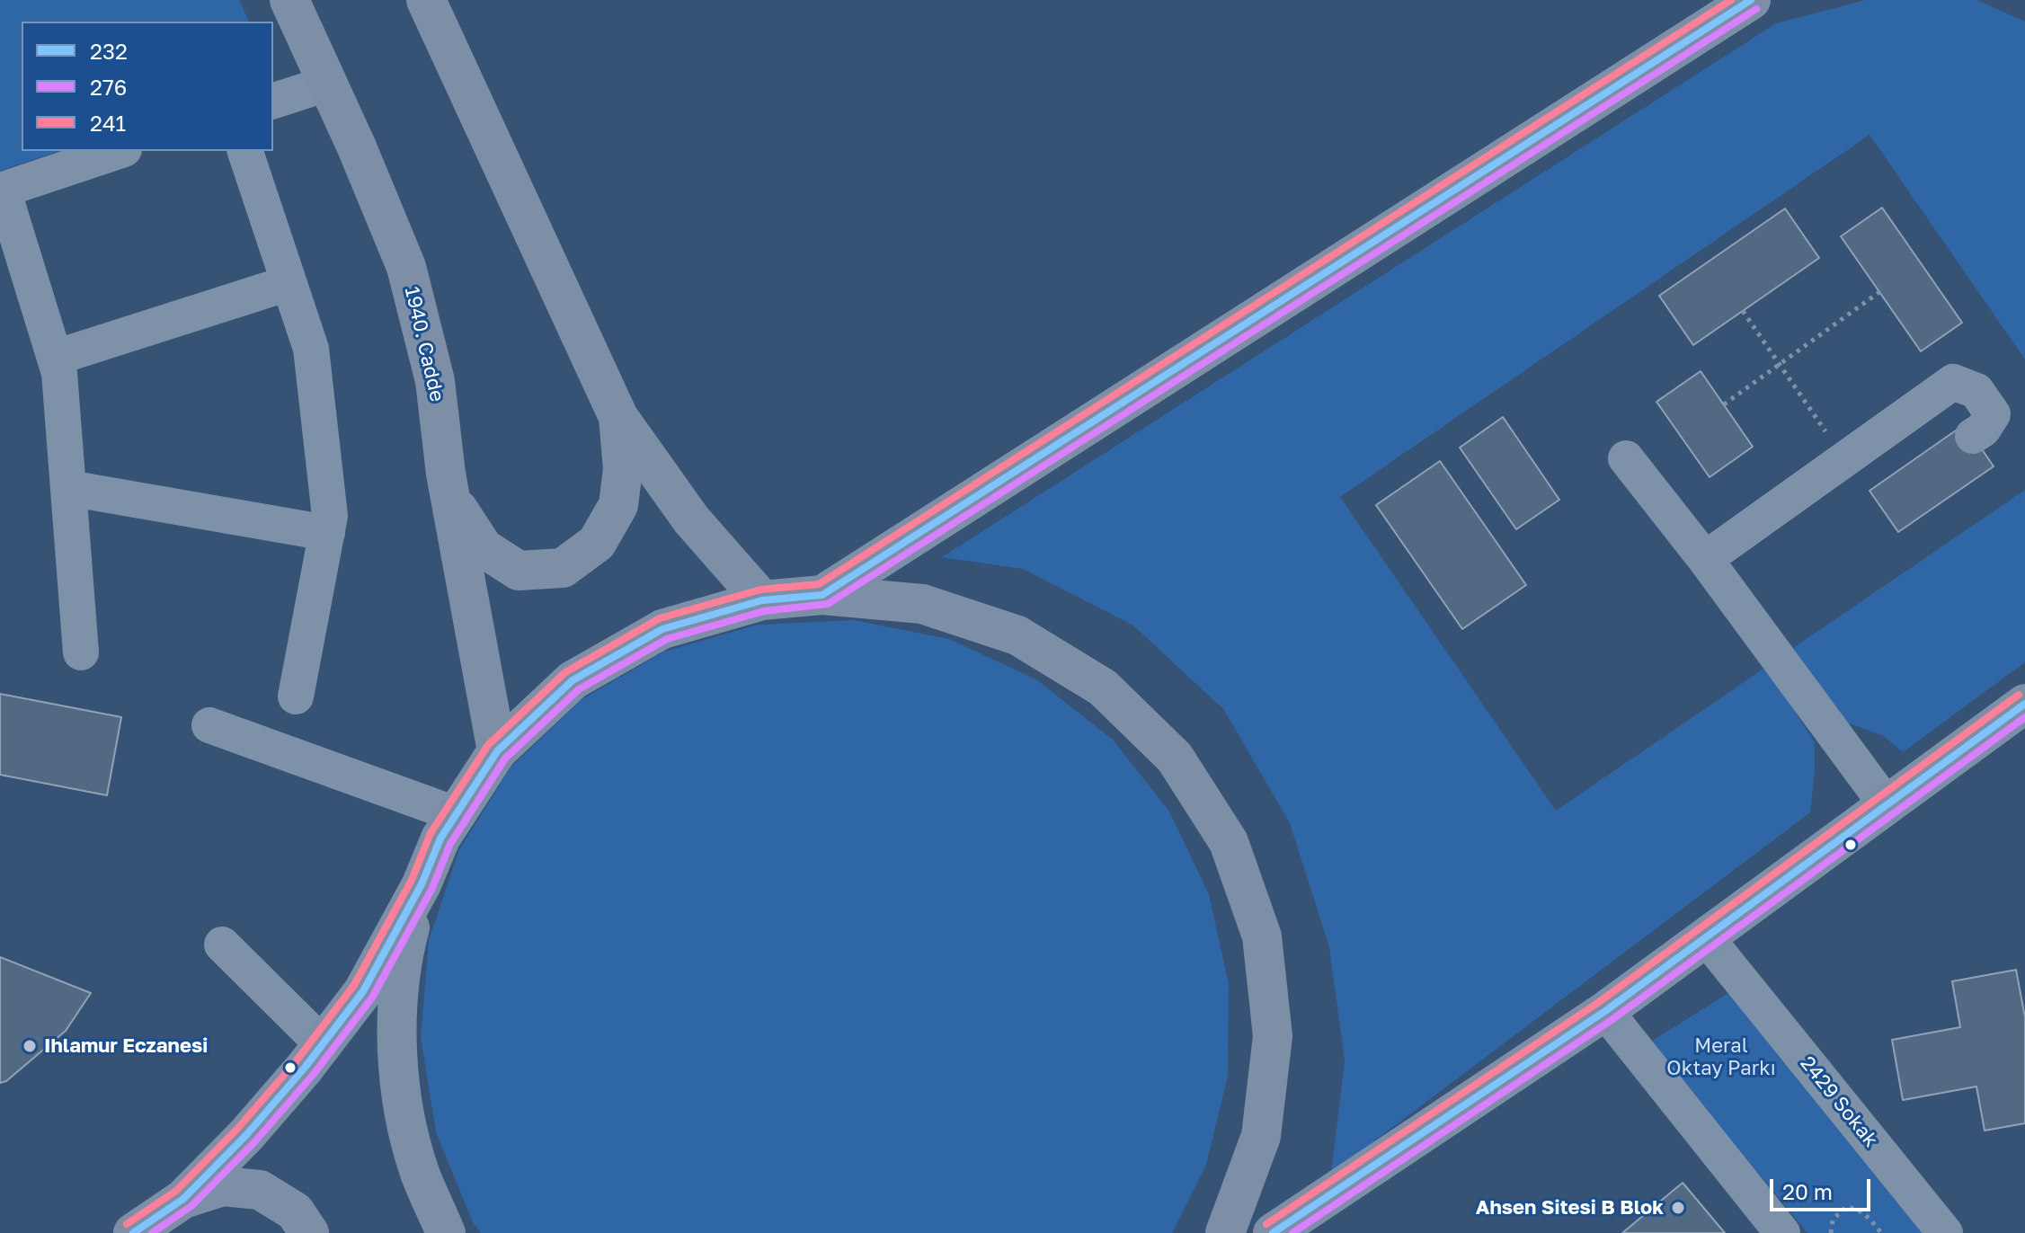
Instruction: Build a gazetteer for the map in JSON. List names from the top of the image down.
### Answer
{
  "streets": {
    "main road": ["1940. Cadde"],
    "street": ["2429 Sokak"]
  },
  "parks": ["Meral Oktay Parkı"],
  "places": ["Ihlamur Eczanesi", "Ahsen Sitesi B Blok"],
  "lines": ["transit line 232", "transit line 241", "transit line 276"],
  "legend": ["232", "276", "241"],
  "scale_bar": "20 m"
}
